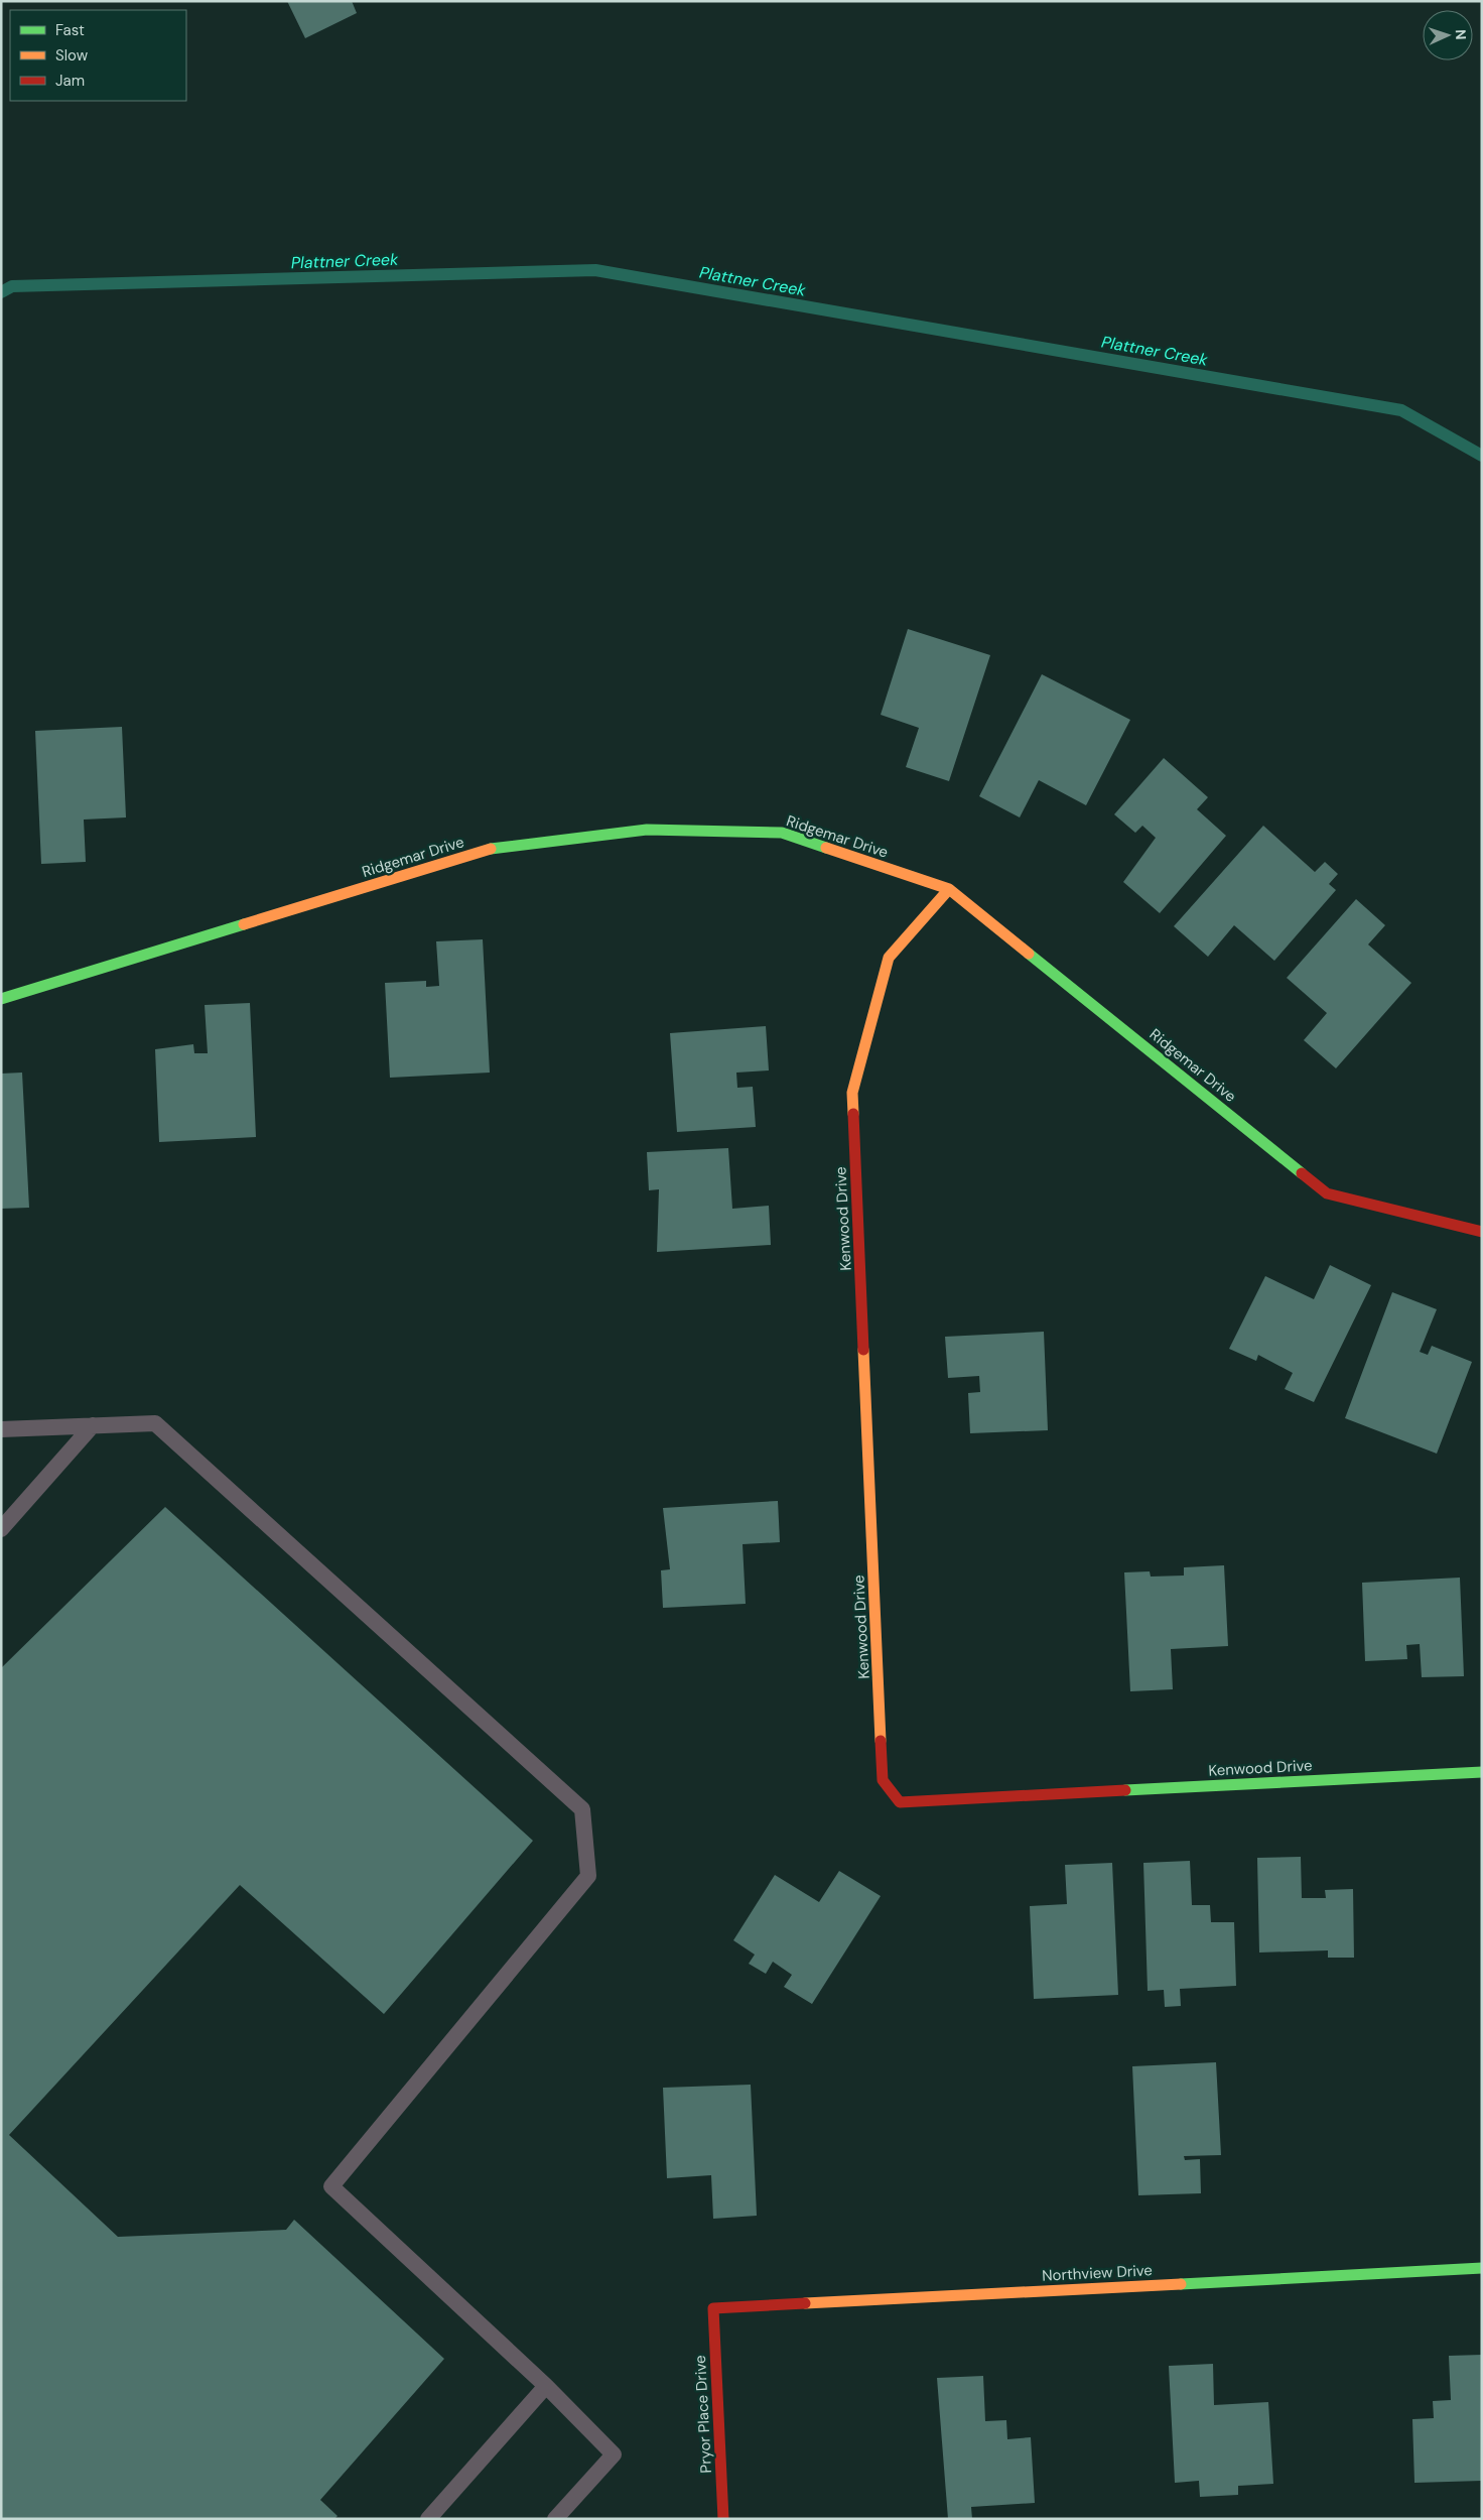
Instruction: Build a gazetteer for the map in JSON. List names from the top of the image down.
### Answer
{
  "streets": {
    "street": [
      "Ridgemar Drive",
      "Kenwood Drive",
      "Northview Drive",
      "Pryor Place Drive"
    ]
  },
  "crossings": [
    ["Ridgemar Drive", "Kenwood Drive"],
    ["Northview Drive", "Pryor Place Drive"]
  ],
  "water": ["Plattner Creek"],
  "legend": ["Fast", "Slow", "Jam"],
  "north": "right"
}
